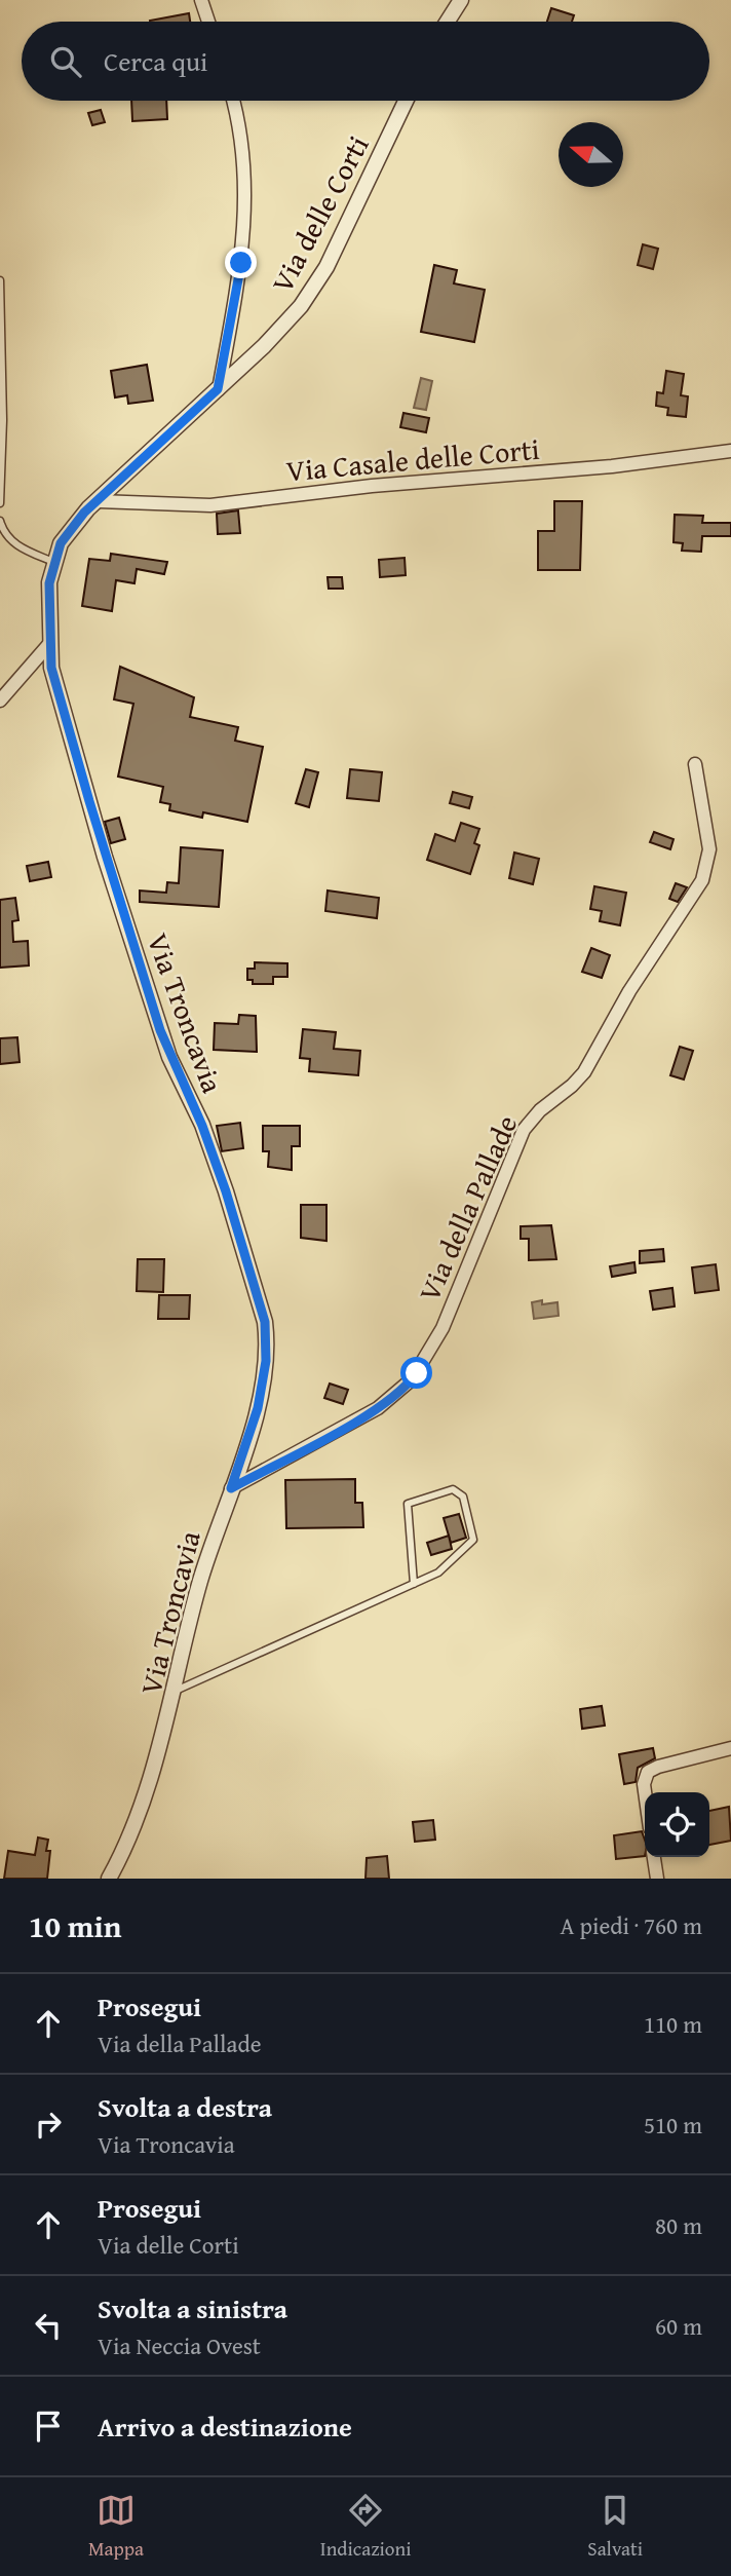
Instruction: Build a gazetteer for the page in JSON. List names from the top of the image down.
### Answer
{
  "streets": {
    "street": [
      "Via delle Corti",
      "Via Casale delle Corti",
      "Via Troncavia",
      "Via della Pallade"
    ]
  },
  "crossings": [
    ["Via delle Corti", "Via Casale delle Corti"],
    ["Via delle Corti", "Via Troncavia"],
    ["Via Casale delle Corti", "Via Troncavia"],
    ["Via Troncavia", "Via della Pallade"]
  ],
  "north": "left",
  "page": {
    "search": "Cerca qui",
    "heading": ["10 min", "A piedi · 760 m"],
    "list": [
      ["Prosegui", "Via della Pallade", "110 m"],
      ["Svolta a destra", "Via Troncavia", "510 m"],
      ["Prosegui", "Via delle Corti", "80 m"],
      ["Svolta a sinistra", "Via Neccia Ovest", "60 m"],
      "Arrivo a destinazione"
    ],
    "nav": ["Mappa", "Indicazioni", "Salvati"]
  }
}
